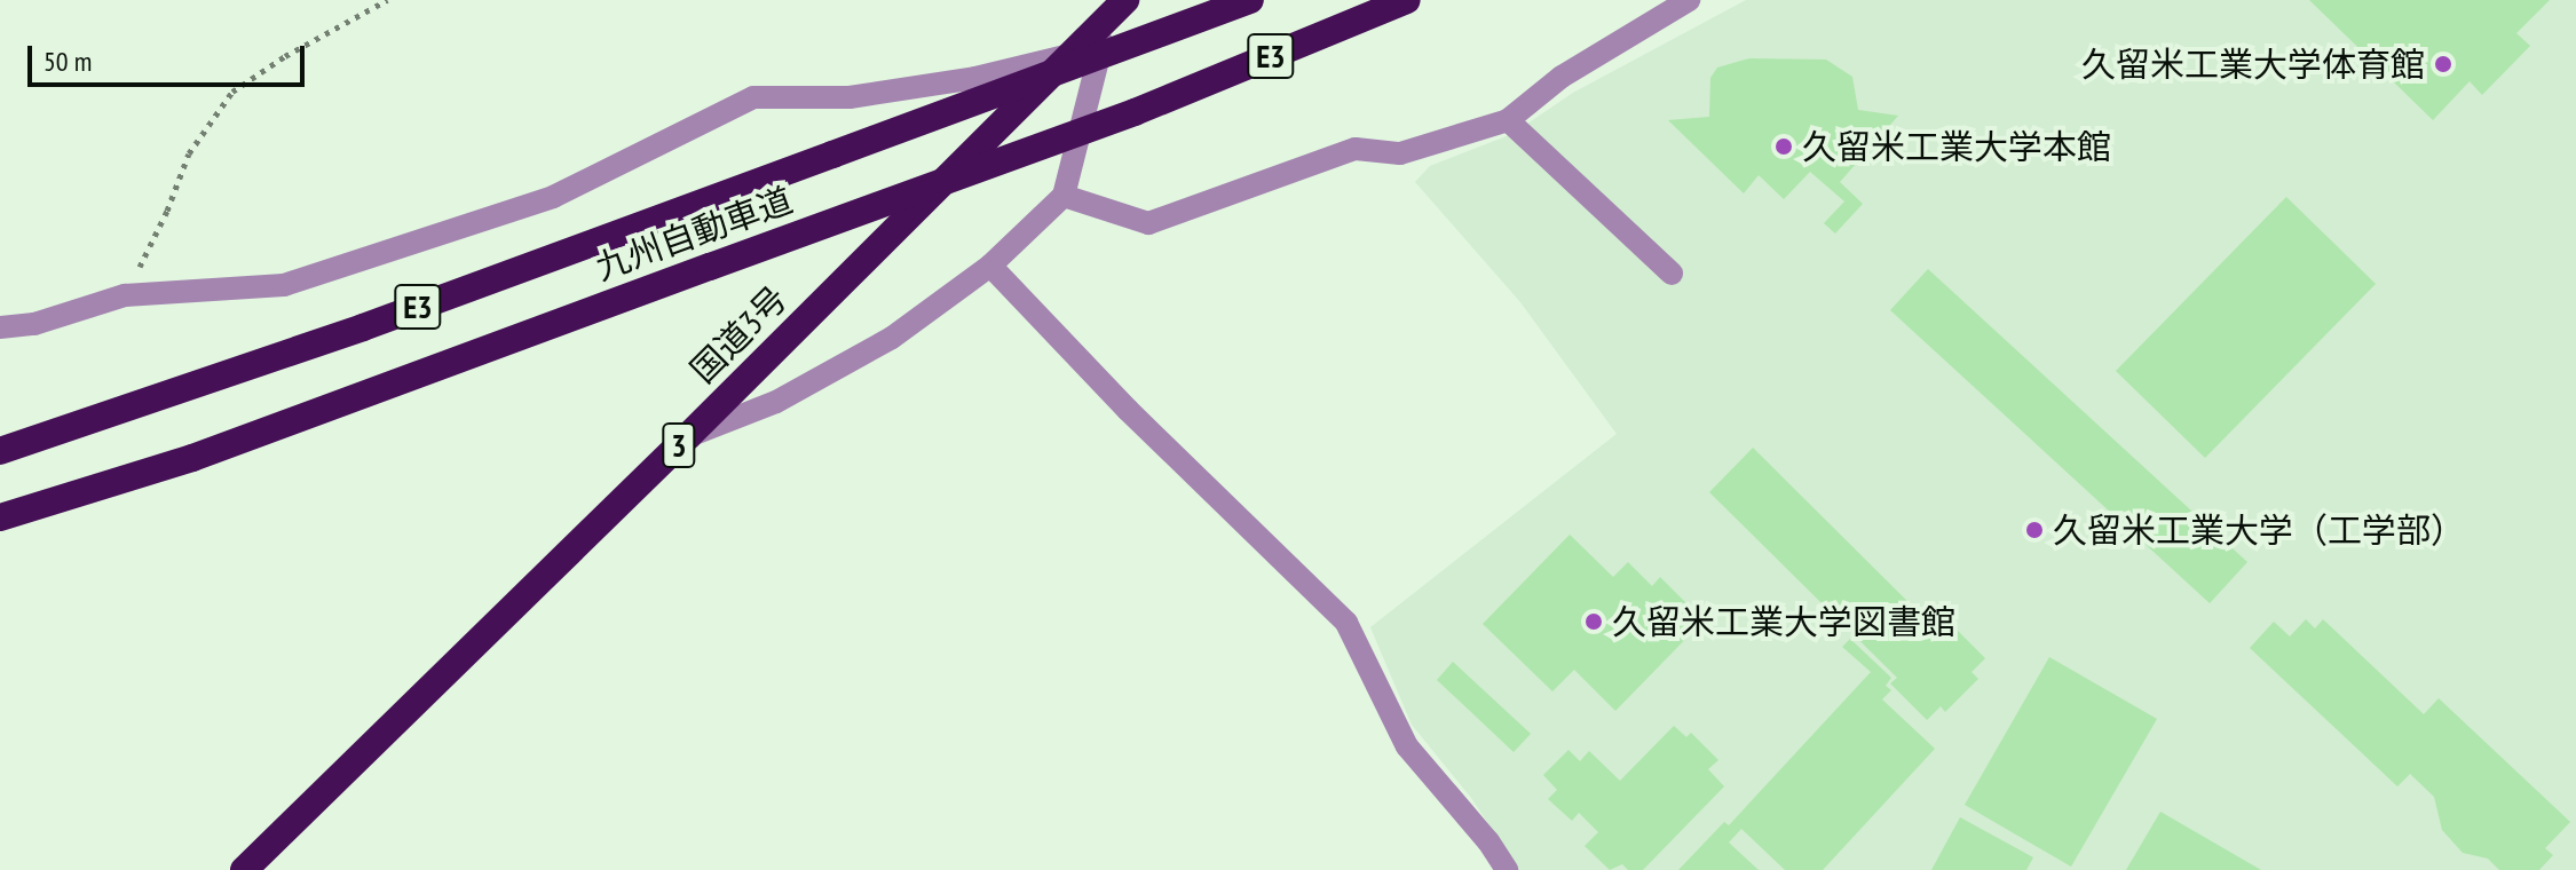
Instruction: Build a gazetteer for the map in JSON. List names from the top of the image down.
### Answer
{
  "streets": {
    "highway": [
      "E3",
      "九州自動車道",
      "国道3号",
      "3"
    ]
  },
  "places": [
    "久留米工業大学体育館",
    "久留米工業大学本館",
    "久留米工業大学（工学部）",
    "久留米工業大学図書館"
  ],
  "scale_bar": "50 m"
}
